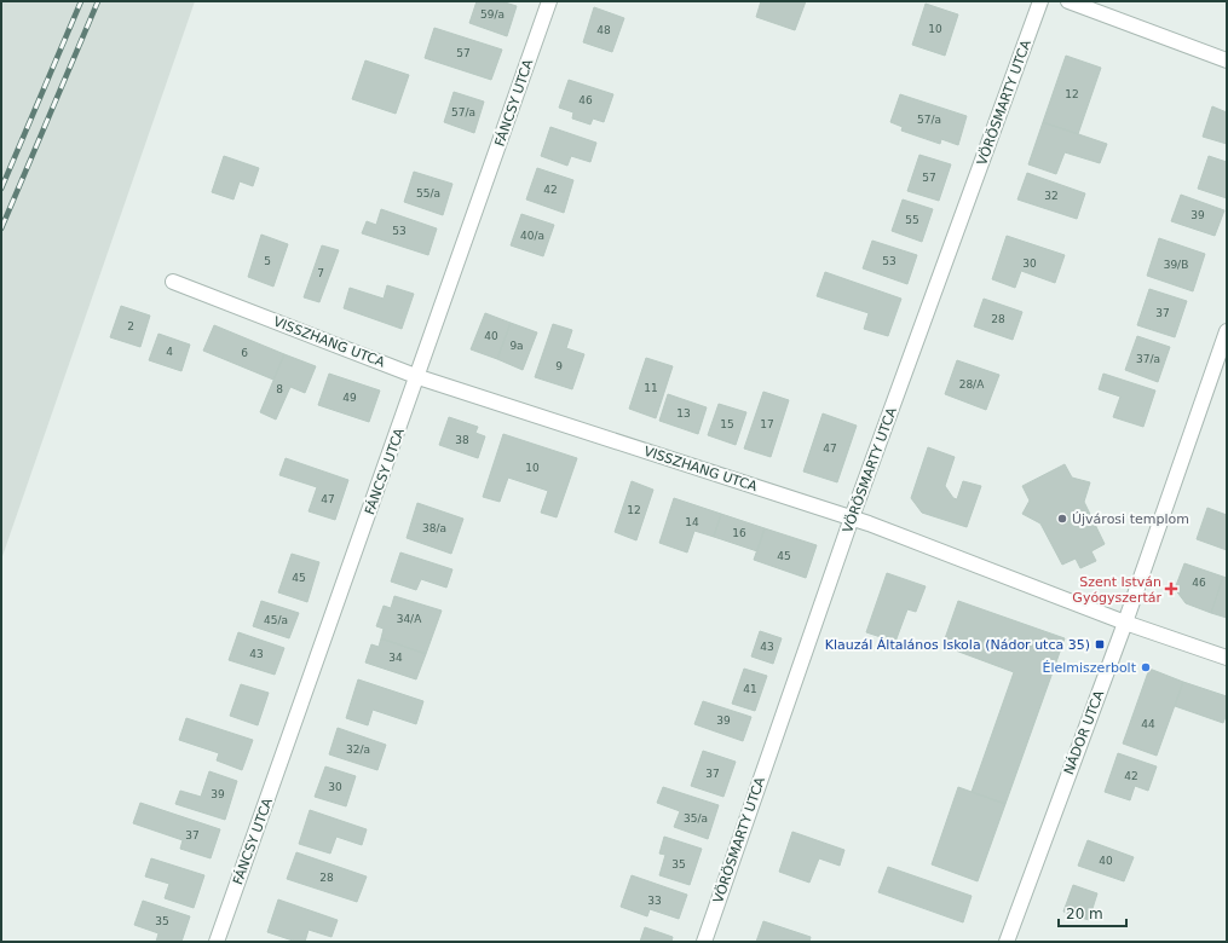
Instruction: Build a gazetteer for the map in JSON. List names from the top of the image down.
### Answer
{
  "streets": {
    "street": [
      "FÁNCSY UTCA",
      "VÖRÖSMARTY UTCA",
      "VISSZHANG UTCA",
      "NÁDOR UTCA"
    ]
  },
  "crossings": [
    ["FÁNCSY UTCA", "VISSZHANG UTCA"],
    ["VÖRÖSMARTY UTCA", "VISSZHANG UTCA"],
    ["VISSZHANG UTCA", "NÁDOR UTCA"]
  ],
  "places": {
    "other": ["Újvárosi templom", "Élelmiszerbolt"],
    "health": ["Szent István Gyógyszertár"],
    "transit": ["Klauzál Általános Iskola (Nádor utca 35)"]
  },
  "house_numbers": [
    "59/a",
    "10",
    "48",
    "57",
    "12",
    "46",
    "57/a",
    "57/a",
    "57",
    "42",
    "55/a",
    "32",
    "39",
    "55",
    "53",
    "40/a",
    "5",
    "53",
    "30",
    "39/B",
    "7",
    "37",
    "28",
    "2",
    "40",
    "9a",
    "4",
    "6",
    "37/a",
    "9",
    "28/A",
    "11",
    "8",
    "49",
    "13",
    "15",
    "17",
    "38",
    "47",
    "10",
    "47",
    "12",
    "14",
    "38/a",
    "16",
    "45",
    "45",
    "46",
    "34/A",
    "45/a",
    "43",
    "43",
    "34",
    "41",
    "39",
    "44",
    "32/a",
    "37",
    "42",
    "30",
    "39",
    "35/a",
    "37",
    "40",
    "35",
    "28",
    "33",
    "35"
  ],
  "scale_bar": "20 m"
}
